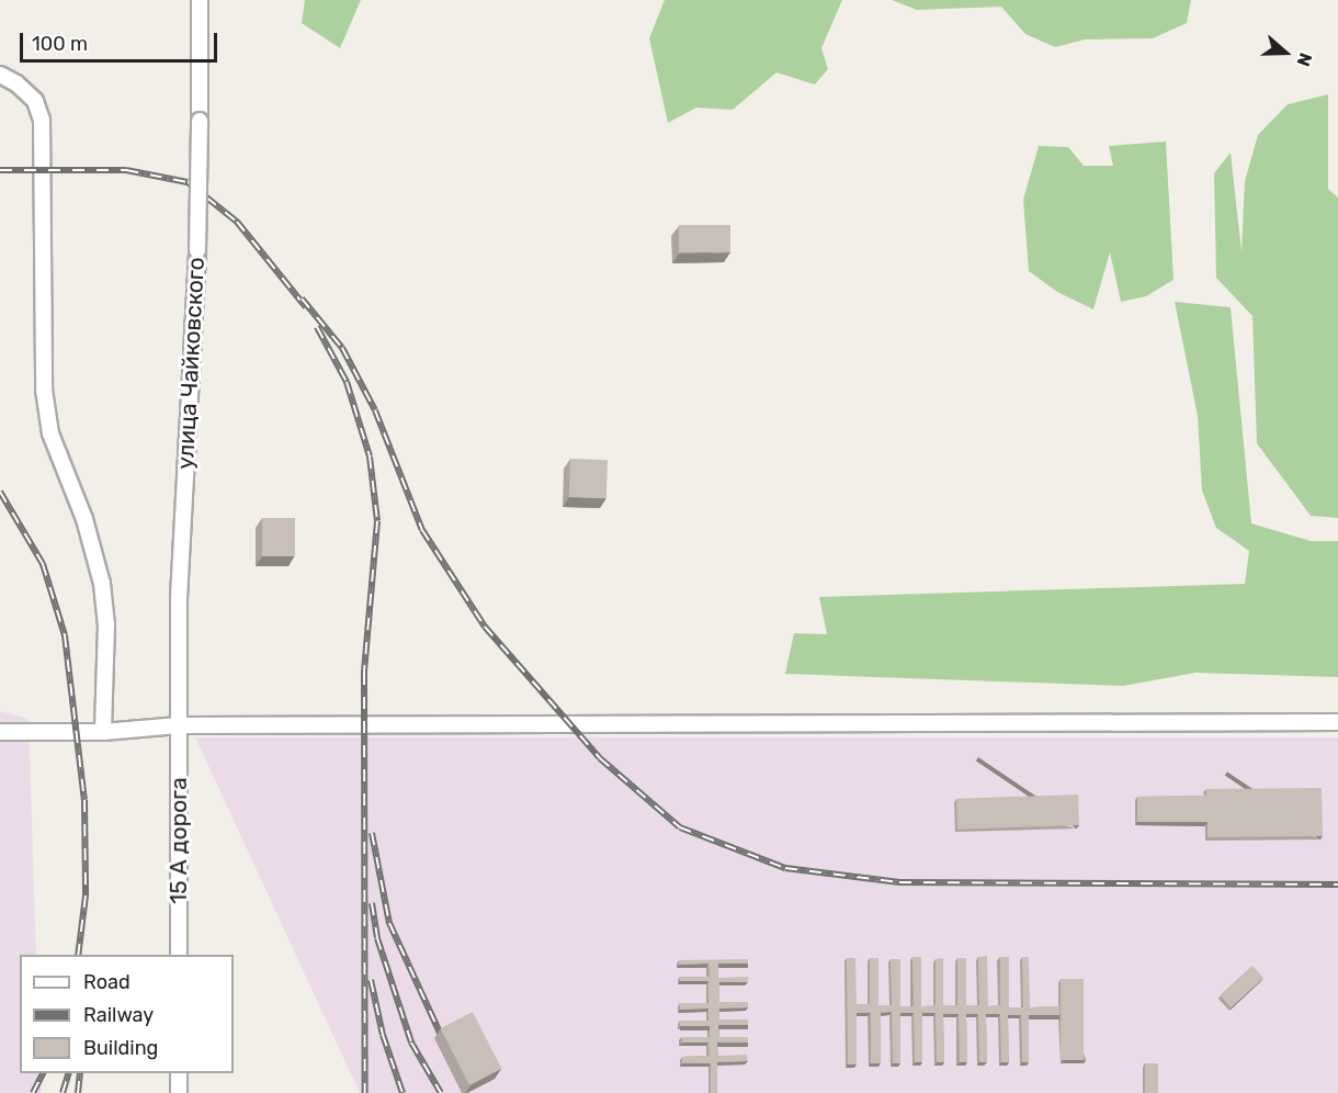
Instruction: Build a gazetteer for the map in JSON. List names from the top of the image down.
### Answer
{
  "streets": {
    "street": ["улица Чайковского", "15 А дорога"]
  },
  "crossings": [
    ["улица Чайковского", "15 А дорога"]
  ],
  "legend": ["Road", "Railway", "Building"],
  "scale_bar": "100 m",
  "north": "right"
}
